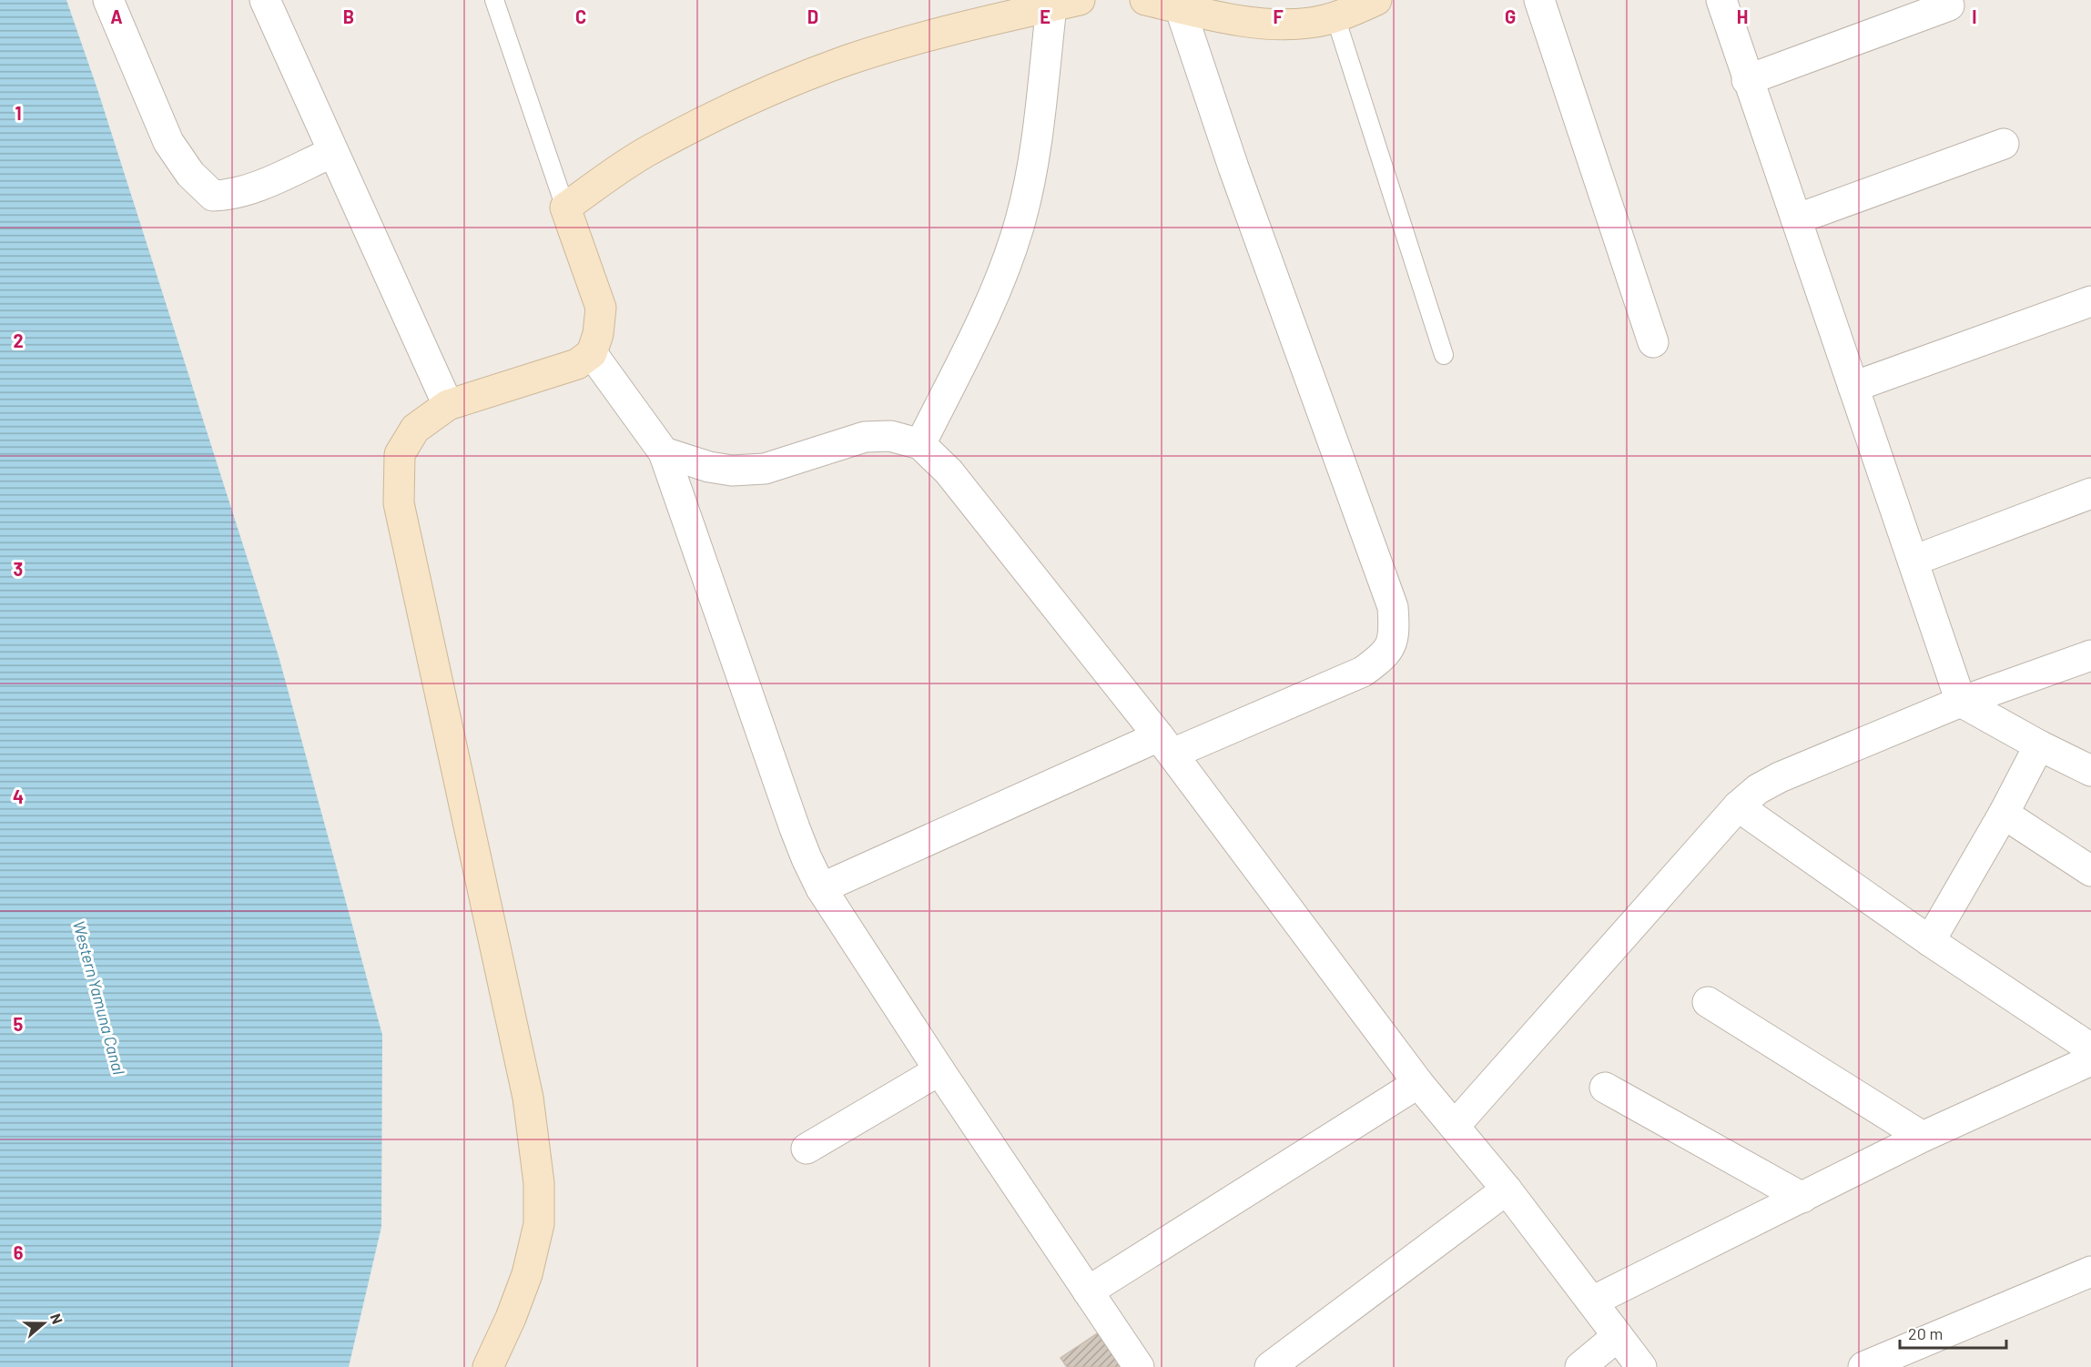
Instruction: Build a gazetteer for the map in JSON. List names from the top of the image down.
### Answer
{
  "water": ["Western Yamuna Canal"],
  "scale_bar": "20 m",
  "north": "right",
  "grid": {
    "columns": [
      "A",
      "B",
      "C",
      "D",
      "E",
      "F",
      "G",
      "H",
      "I"
    ],
    "rows": [
      "1",
      "2",
      "3",
      "4",
      "5",
      "6"
    ]
  }
}
